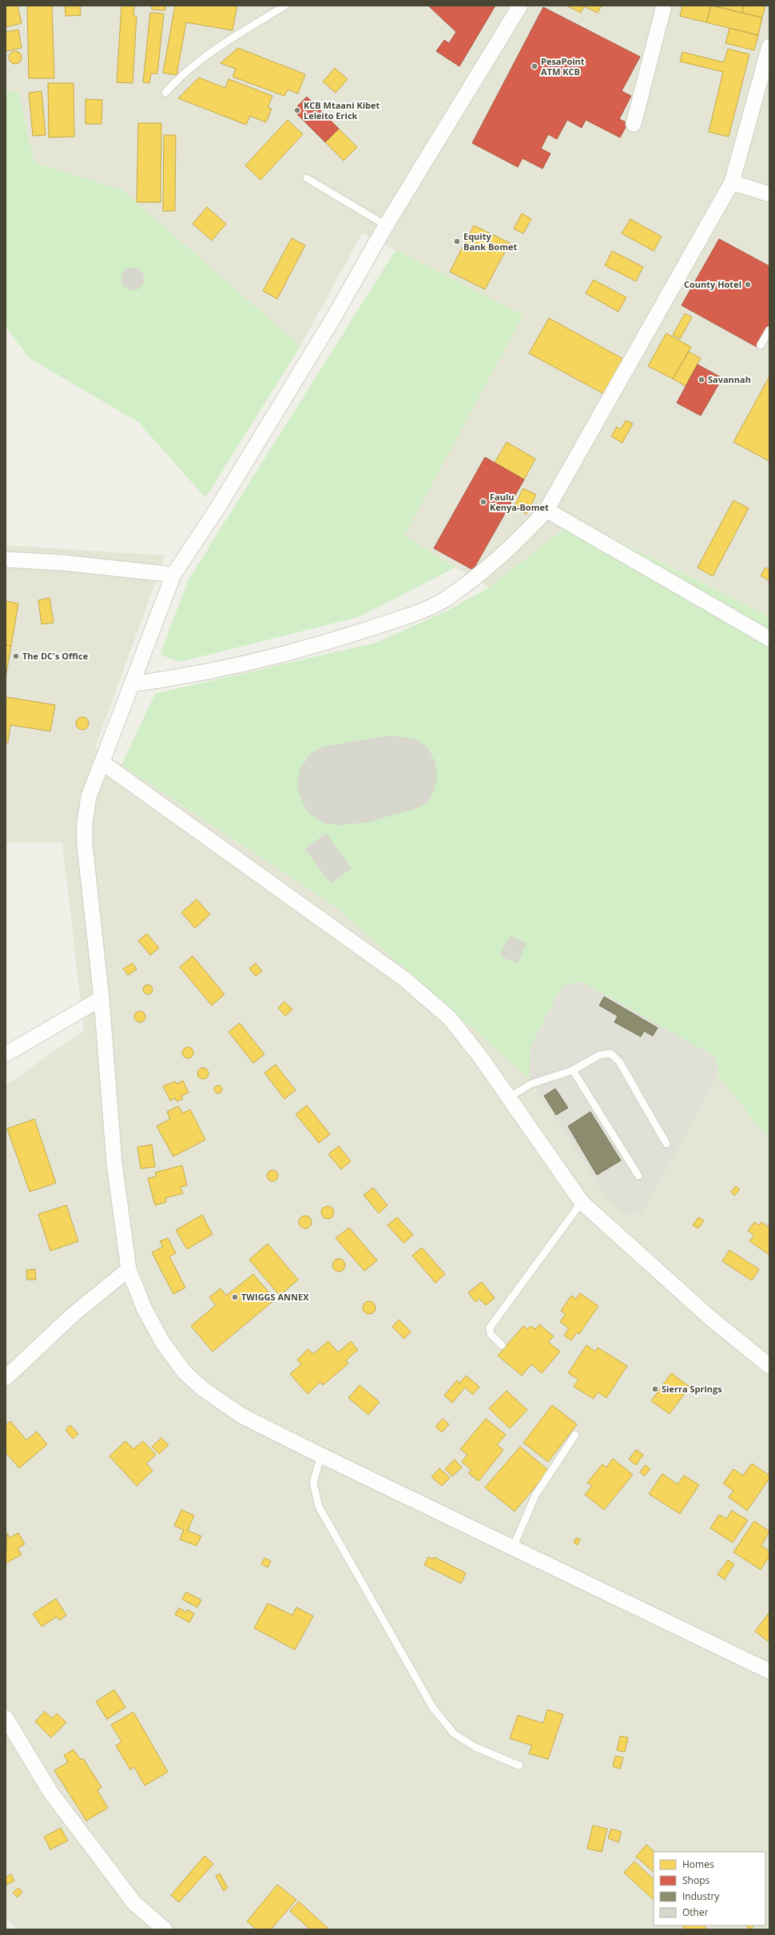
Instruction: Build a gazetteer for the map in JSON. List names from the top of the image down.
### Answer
{
  "places": [
    "PesaPoint ATM KCB",
    "KCB Mtaani Kibet Leleito Erick",
    "Equity Bank Bomet",
    "County Hotel",
    "Savannah",
    "Faulu Kenya-Bomet",
    "The DC's Office",
    "TWIGGS ANNEX",
    "Sierra Springs"
  ],
  "legend": [
    "Homes",
    "Shops",
    "Industry",
    "Other"
  ]
}
